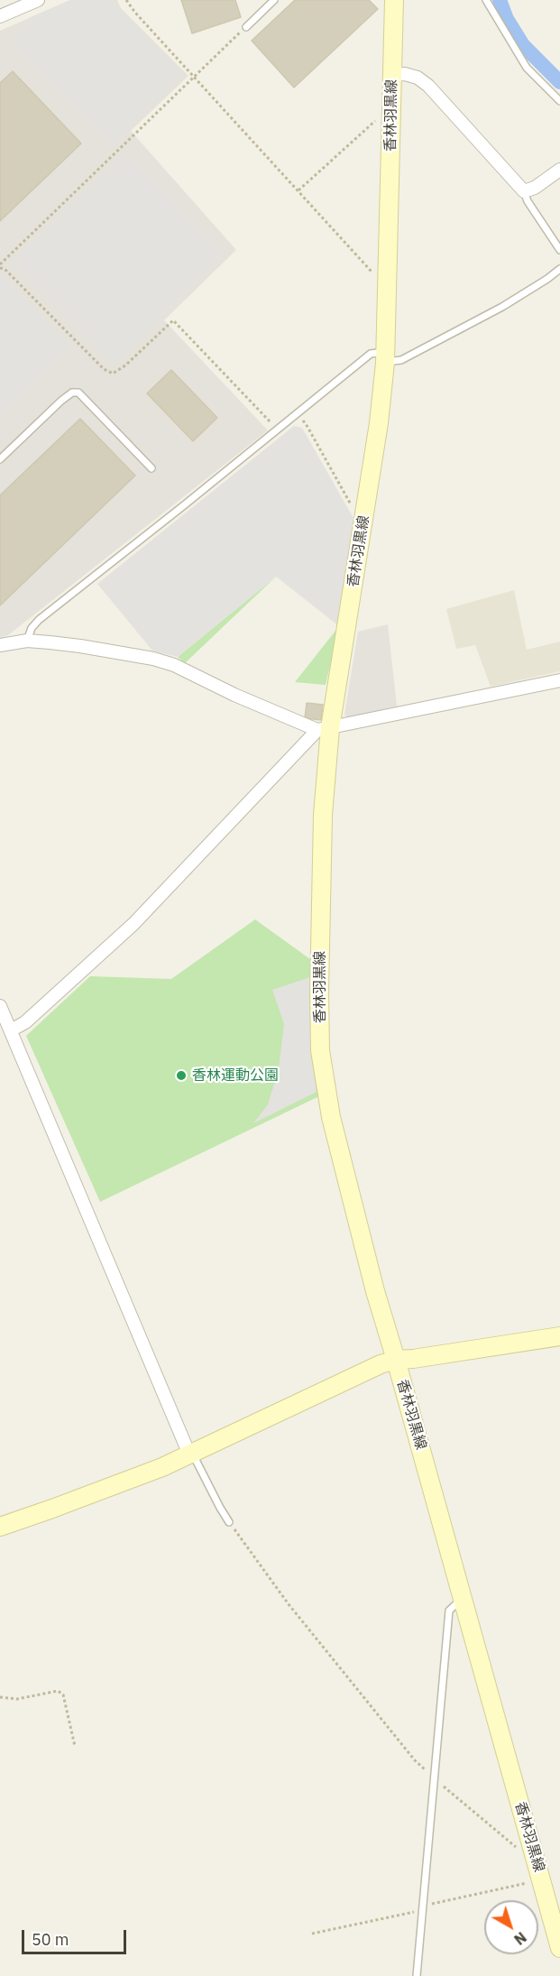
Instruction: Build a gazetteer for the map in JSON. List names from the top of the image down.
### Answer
{
  "streets": {
    "main road": ["香林羽黒線"]
  },
  "places": ["香林運動公園"],
  "scale_bar": "50 m",
  "north": "bottom right"
}
